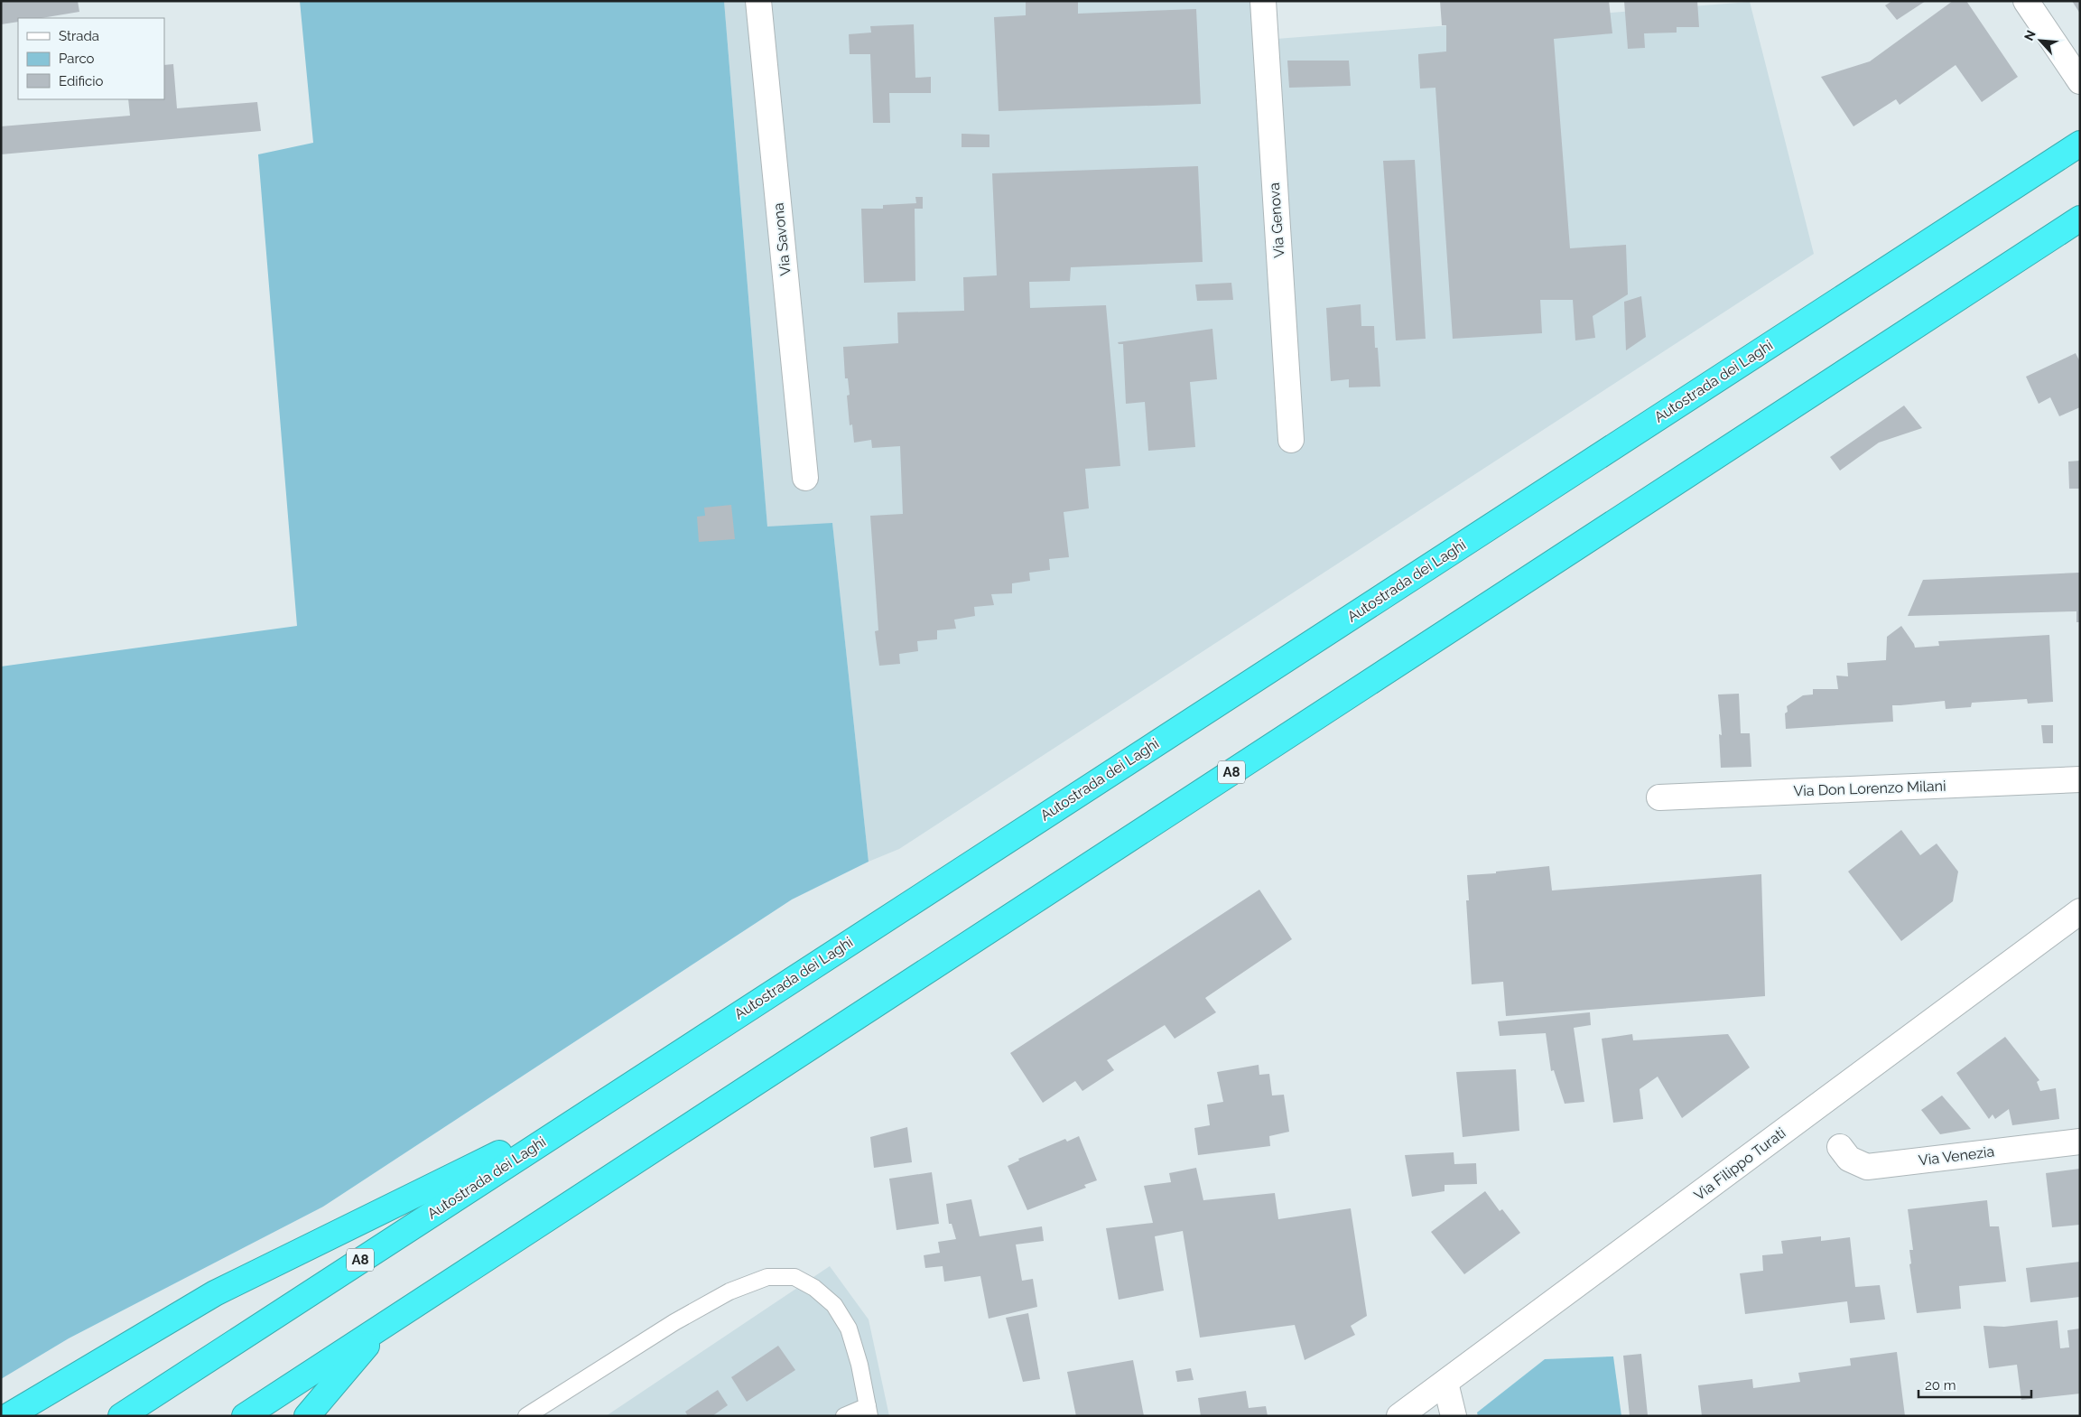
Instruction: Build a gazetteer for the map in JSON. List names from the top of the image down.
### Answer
{
  "streets": {
    "highway": ["Autostrada dei Laghi", "A8"],
    "street": [
      "Via Genova",
      "Via Savona",
      "Via Don Lorenzo Milani",
      "Via Venezia",
      "Via Filippo Turati"
    ]
  },
  "legend": ["Strada", "Parco", "Edificio"],
  "scale_bar": "20 m",
  "north": "top left"
}
